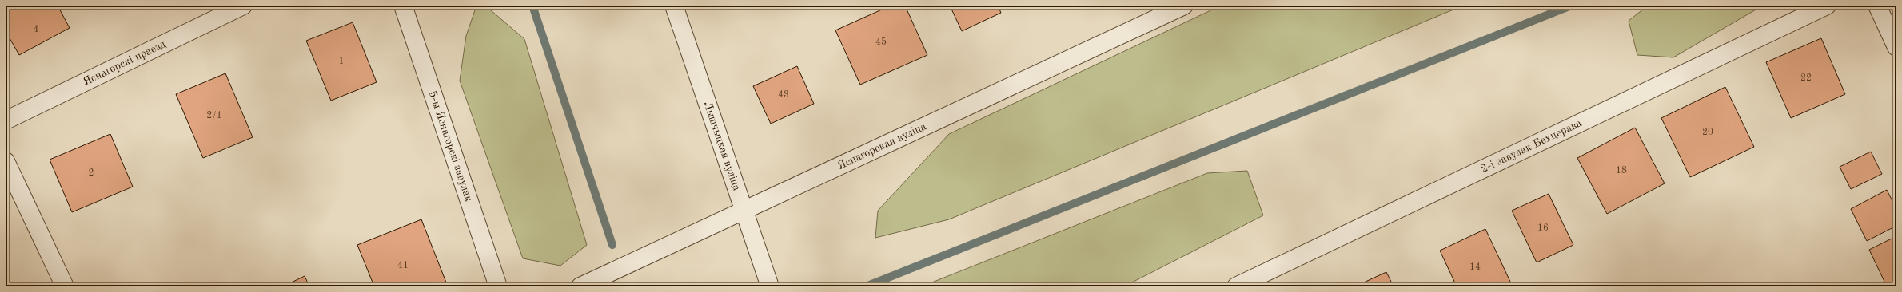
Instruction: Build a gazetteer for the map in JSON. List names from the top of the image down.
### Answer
{
  "streets": {
    "street": [
      "Яснагорскі праезд",
      "5-ы Яснагорскі завулак",
      "Лышчыцкая вуліца",
      "Яснагорская вуліца",
      "2-і завулак Бехцерава"
    ]
  },
  "crossings": [
    ["Лышчыцкая вуліца", "Яснагорская вуліца"]
  ],
  "house_numbers": [
    "4",
    "45",
    "1",
    "22",
    "43",
    "2/1",
    "20",
    "18",
    "2",
    "16",
    "41",
    "14"
  ]
}
